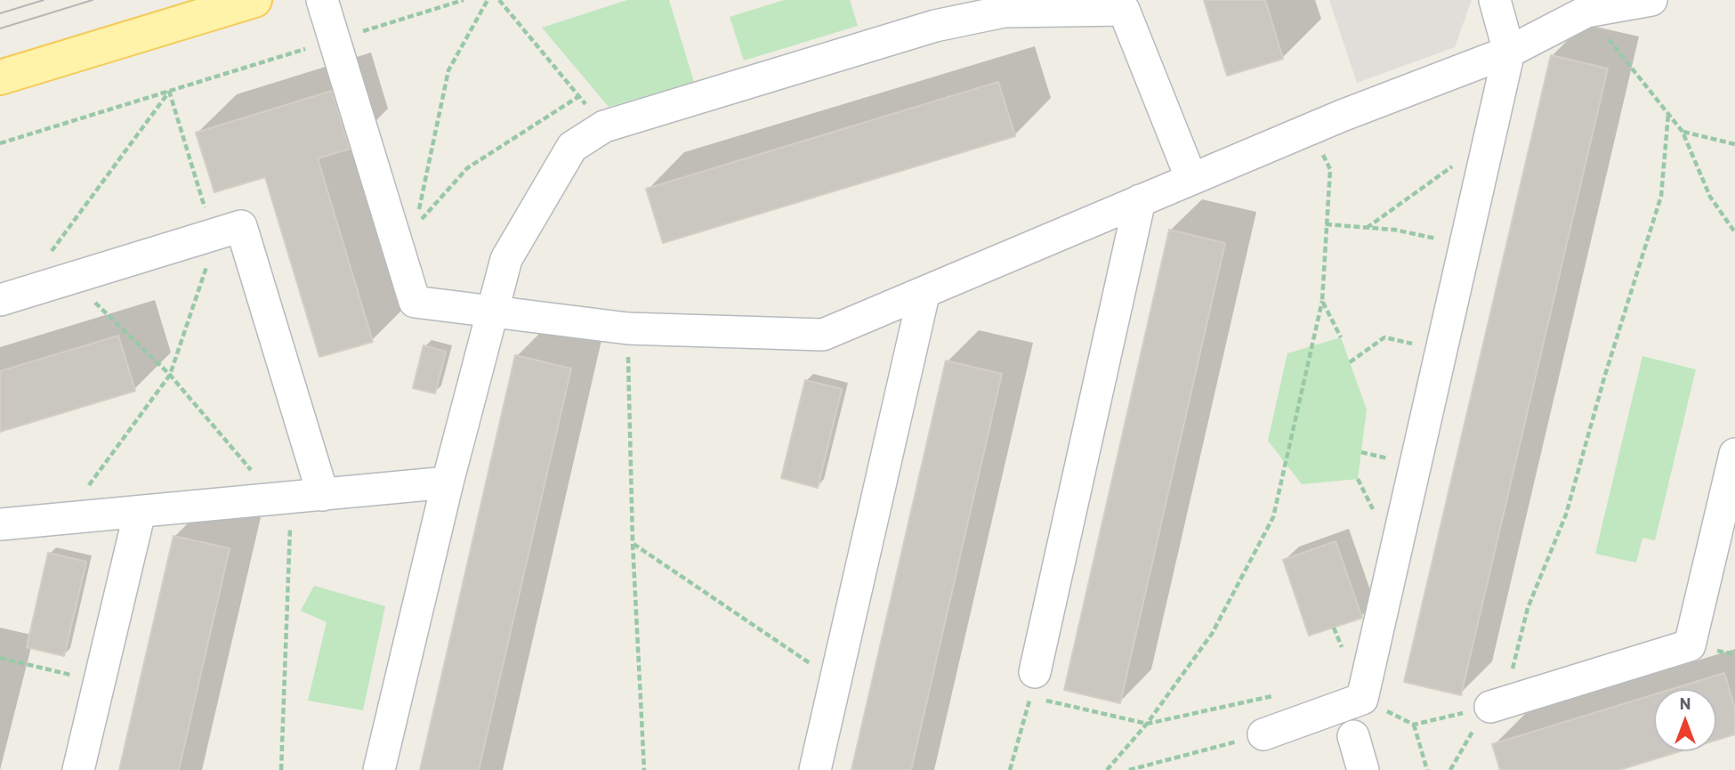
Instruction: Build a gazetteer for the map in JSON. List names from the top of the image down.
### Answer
{
  "north": "top"
}
